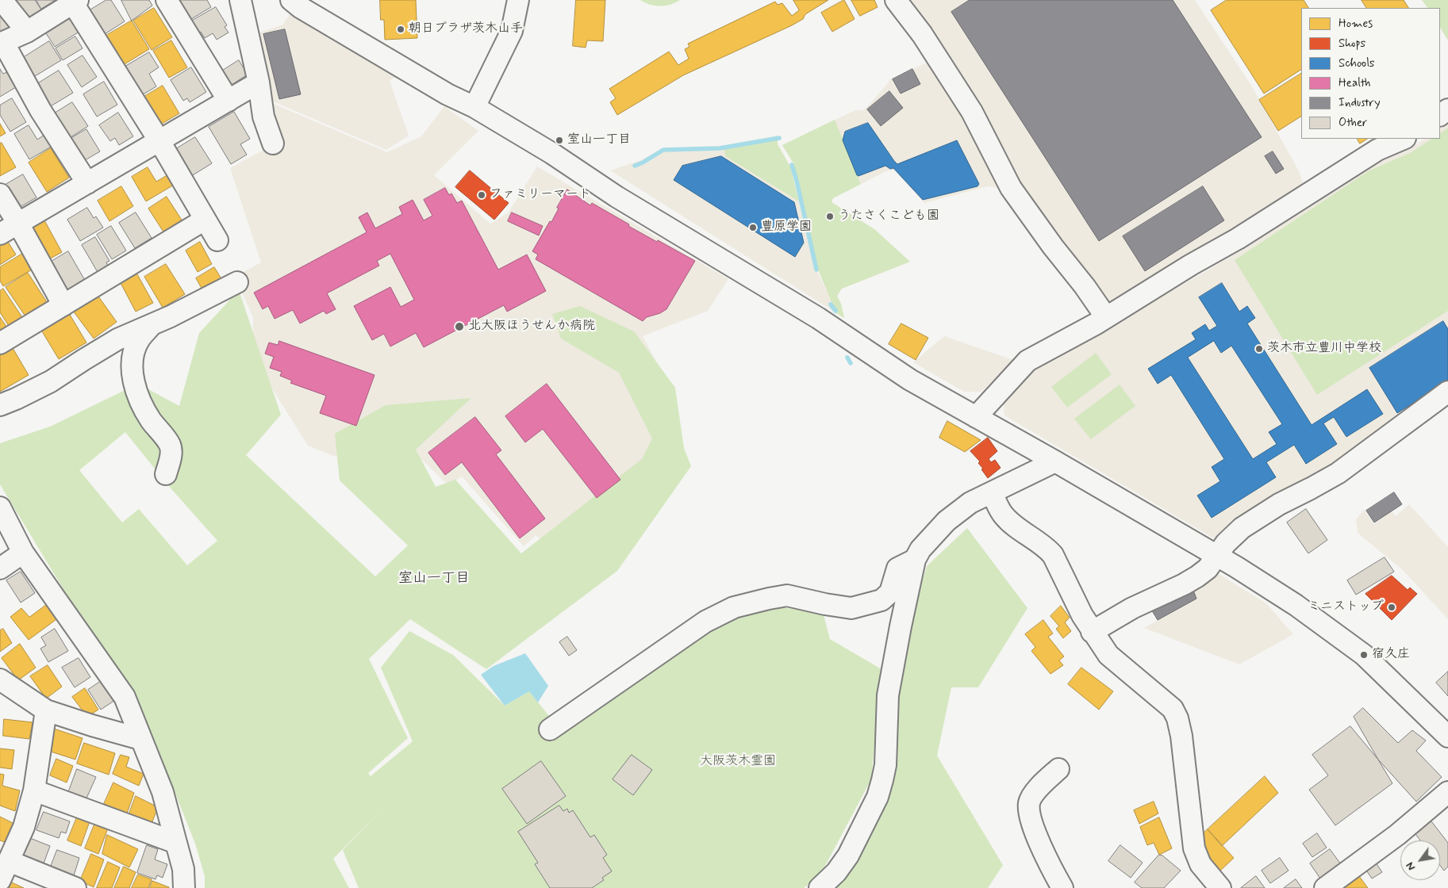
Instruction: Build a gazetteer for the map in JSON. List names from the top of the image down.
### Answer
{
  "districts": ["室山一丁目"],
  "parks": ["大阪茨木霊園"],
  "places": [
    "朝日プラザ茨木山手",
    "室山一丁目",
    "ファミリーマート",
    "うたさくこども園",
    "豊原学園",
    "北大阪ほうせんか病院",
    "茨木市立豊川中学校",
    "ミニストップ",
    "宿久庄"
  ],
  "legend": [
    "Homes",
    "Shops",
    "Schools",
    "Health",
    "Industry",
    "Other"
  ],
  "north": "bottom left"
}
